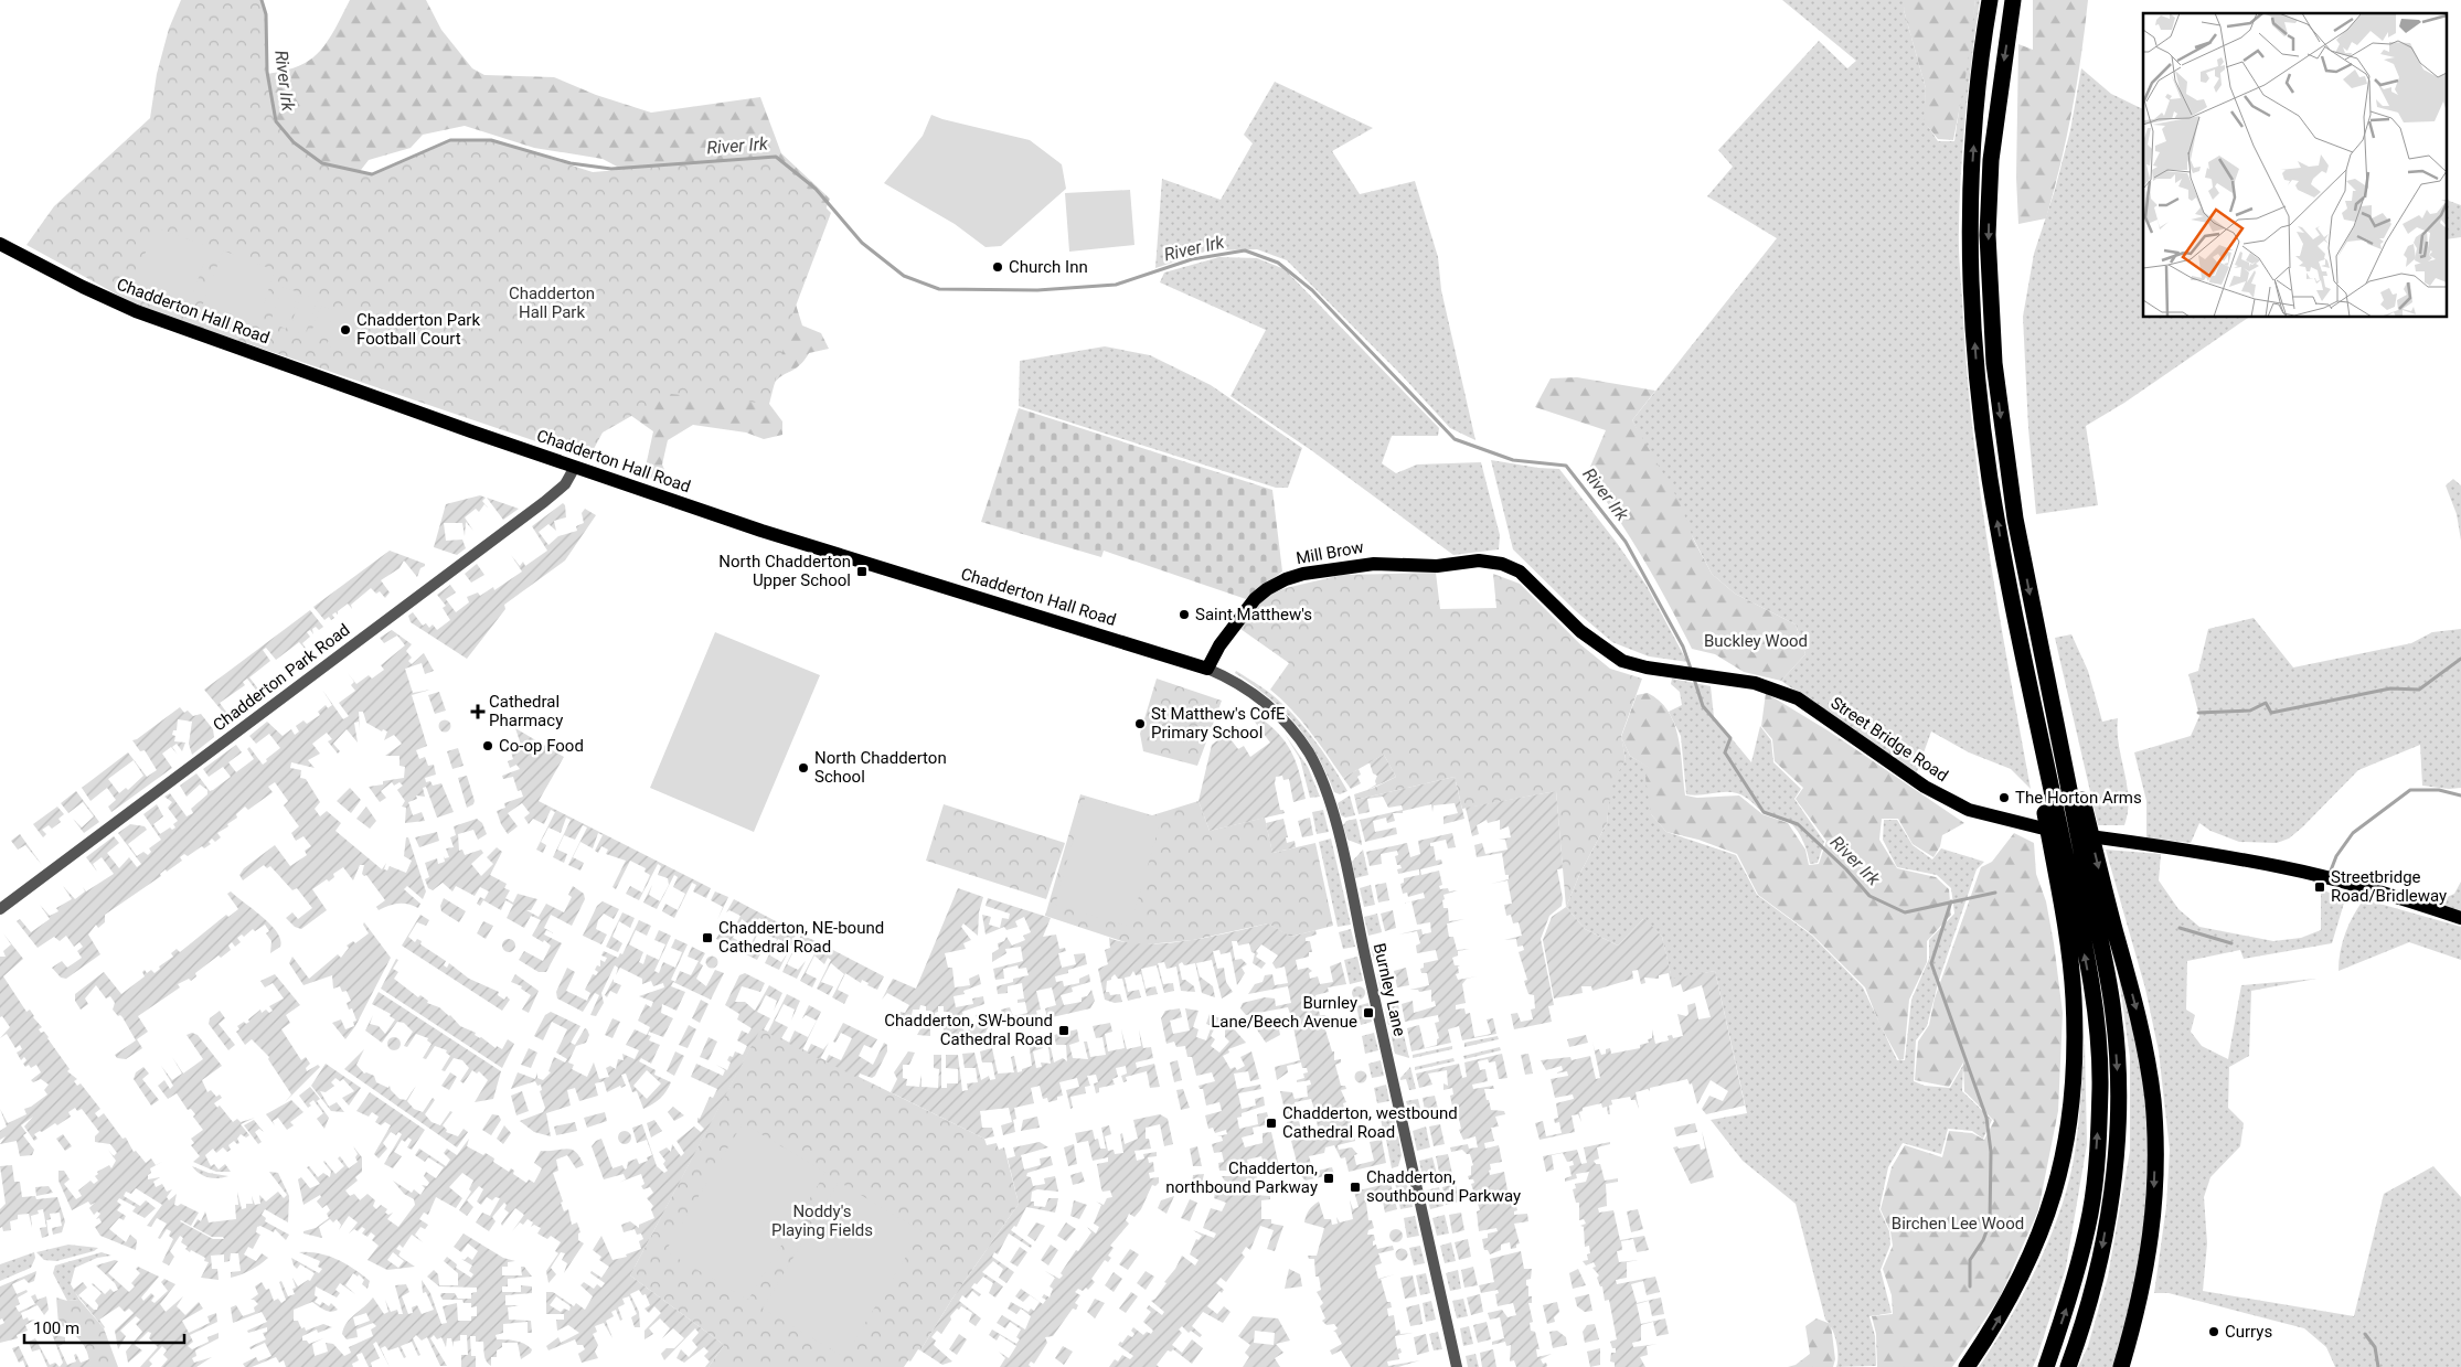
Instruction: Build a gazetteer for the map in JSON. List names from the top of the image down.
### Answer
{
  "streets": {
    "main road": ["Chadderton Hall Road", "Mill Brow", "Street Bridge Road"],
    "street": ["Chadderton Park Road", "Burnley Lane"]
  },
  "crossings": [
    ["Chadderton Hall Road", "Mill Brow"],
    ["Chadderton Hall Road", "Chadderton Park Road"],
    ["Chadderton Hall Road", "Burnley Lane"],
    ["Mill Brow", "Street Bridge Road"],
    ["Mill Brow", "Burnley Lane"]
  ],
  "water": ["River Irk"],
  "parks": [
    "Chadderton Hall Park",
    "Buckley Wood",
    "Noddy's Playing Fields",
    "Birchen Lee Wood"
  ],
  "places": {
    "other": [
      "Church Inn",
      "Chadderton Park Football Court",
      "Saint Matthew's",
      "St Matthew's CofE Primary School",
      "Co-op Food",
      "North Chadderton School",
      "The Horton Arms",
      "Currys"
    ],
    "transit": [
      "North Chadderton Upper School",
      "Streetbridge Road/Bridleway",
      "Chadderton, NE-bound Cathedral Road",
      "Burnley Lane/Beech Avenue",
      "Chadderton, SW-bound Cathedral Road",
      "Chadderton, westbound Cathedral Road",
      "Chadderton, northbound Parkway",
      "Chadderton, southbound Parkway"
    ],
    "health": ["Cathedral Pharmacy"]
  },
  "scale_bar": "100 m"
}
